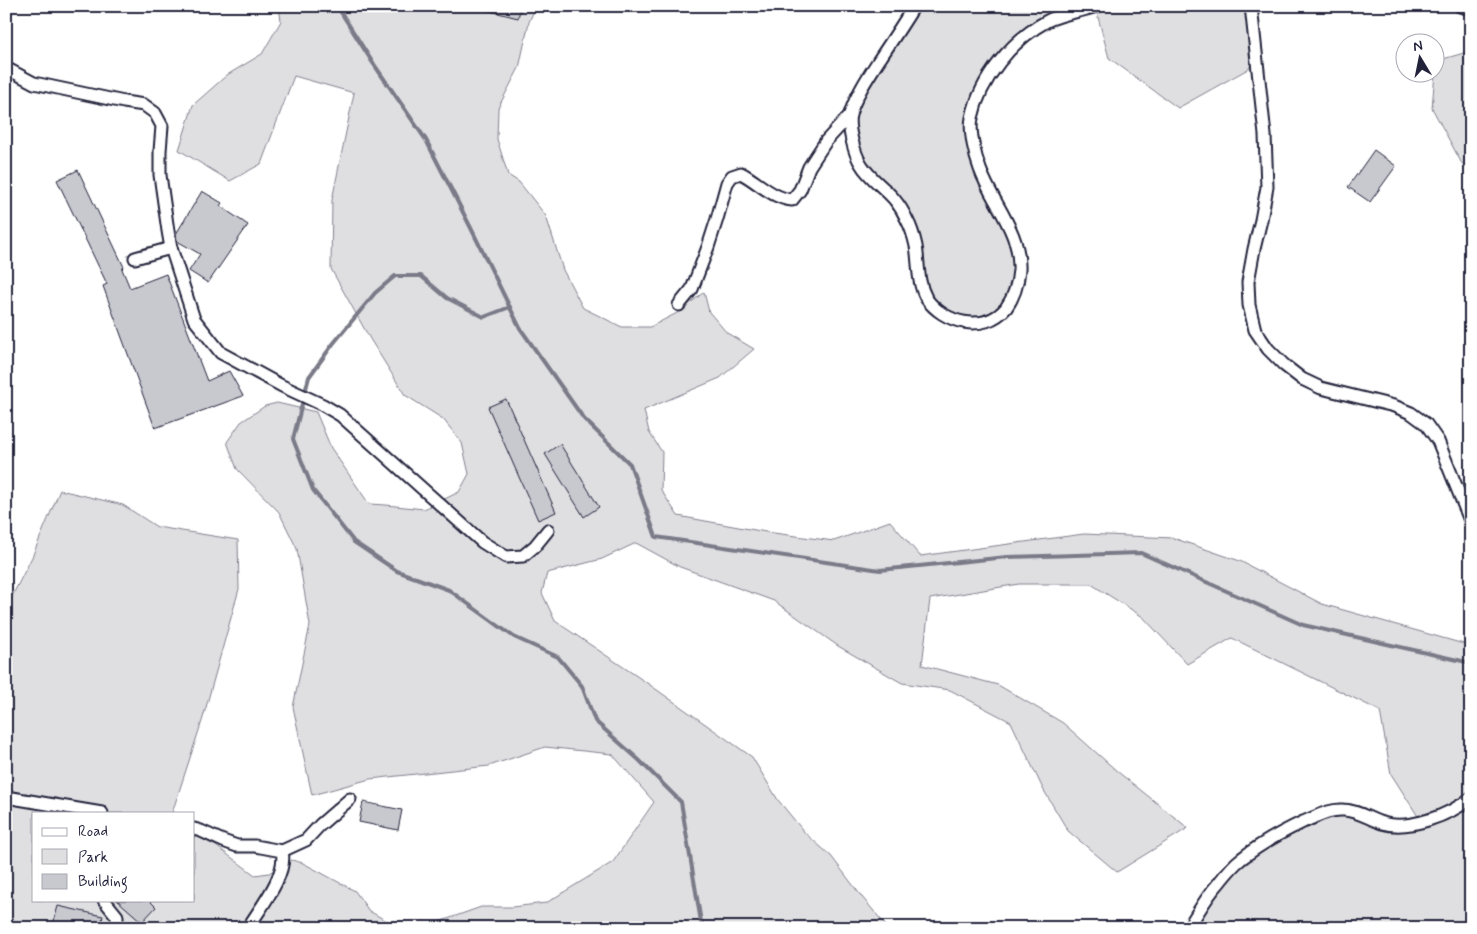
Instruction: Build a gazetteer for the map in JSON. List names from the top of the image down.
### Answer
{
  "legend": ["Road", "Park", "Building"],
  "north": "top"
}
